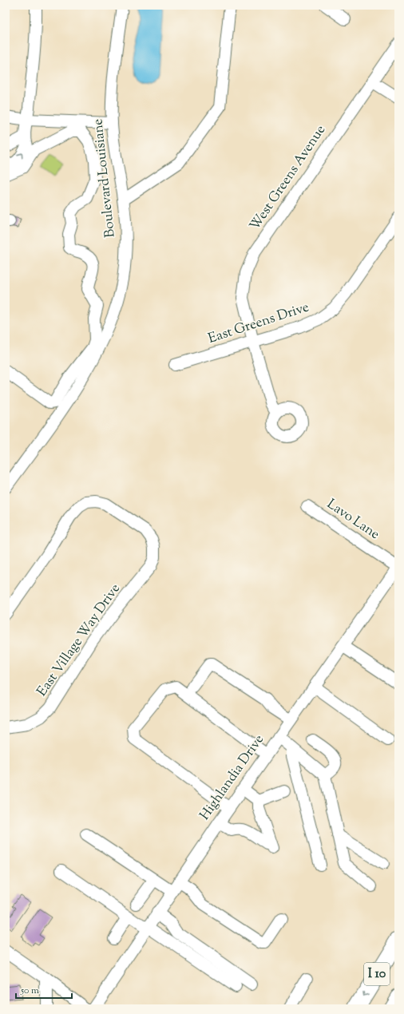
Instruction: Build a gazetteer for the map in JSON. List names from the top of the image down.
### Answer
{
  "streets": {
    "highway": ["I 10"],
    "street": [
      "Boulevard Louisiane",
      "West Greens Avenue",
      "East Greens Drive",
      "Lavo Lane",
      "East Village Way Drive",
      "Highlandia Drive"
    ]
  },
  "crossings": [
    ["West Greens Avenue", "East Greens Drive"],
    ["Lavo Lane", "Highlandia Drive"]
  ],
  "scale_bar": "50 m"
}
